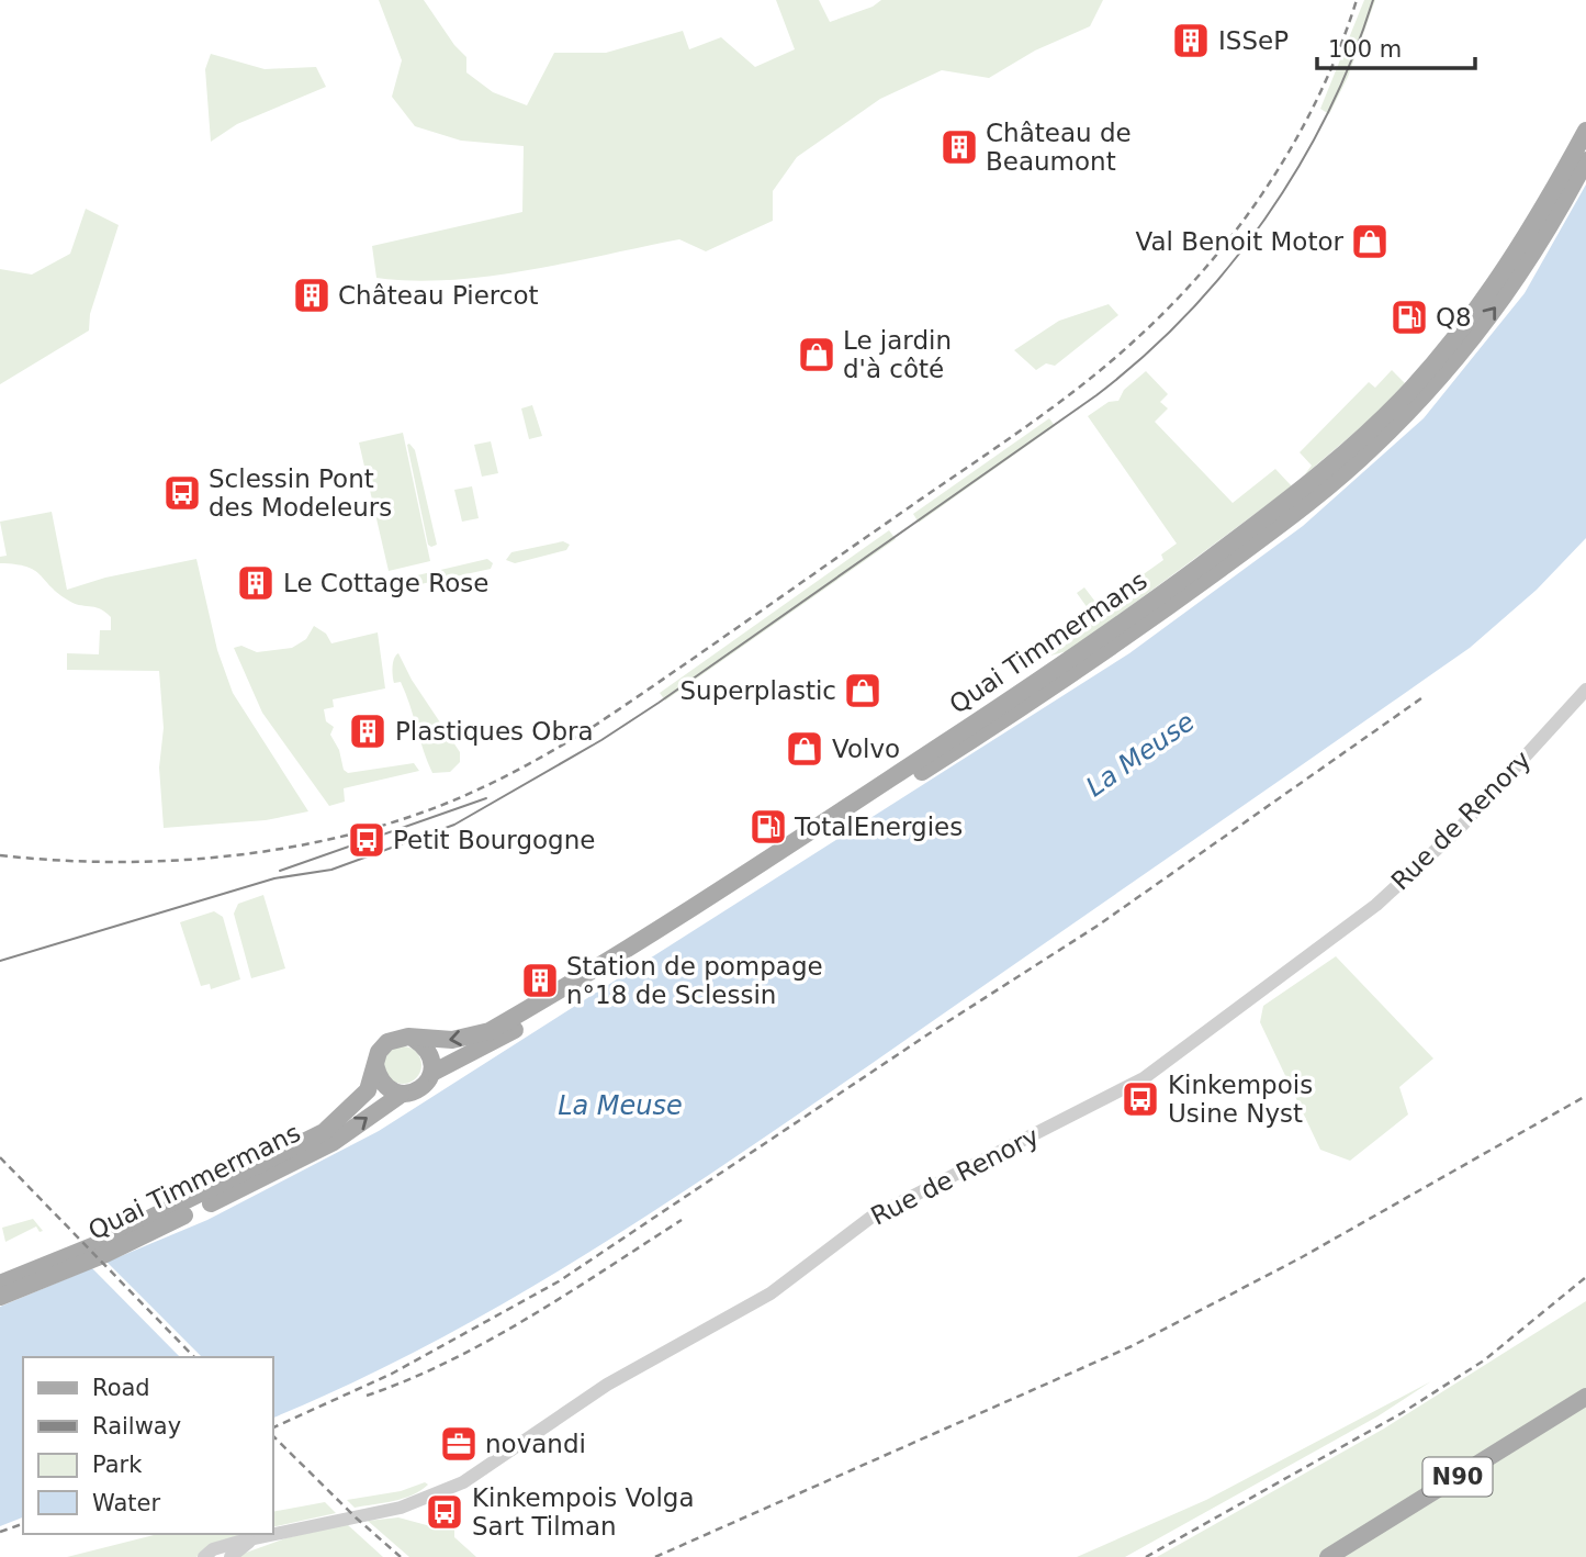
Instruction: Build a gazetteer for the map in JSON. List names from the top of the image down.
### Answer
{
  "streets": {
    "main road": ["Quai Timmermans", "N90"],
    "street": ["Rue de Renory"]
  },
  "water": ["La Meuse"],
  "places": {
    "building": [
      "ISSeP",
      "Château de Beaumont",
      "Château Piercot",
      "Le Cottage Rose",
      "Plastiques Obra",
      "Station de pompage n°18 de Sclessin"
    ],
    "shop": [
      "Val Benoit Motor",
      "Le jardin d'à côté",
      "Superplastic",
      "Volvo"
    ],
    "fuel station": ["Q8", "TotalEnergies"],
    "bus stop": [
      "Sclessin Pont des Modeleurs",
      "Petit Bourgogne",
      "Kinkempois Usine Nyst",
      "Kinkempois Volga Sart Tilman"
    ],
    "office": ["novandi"]
  },
  "legend": [
    "Road",
    "Railway",
    "Park",
    "Water"
  ],
  "scale_bar": "100 m"
}
